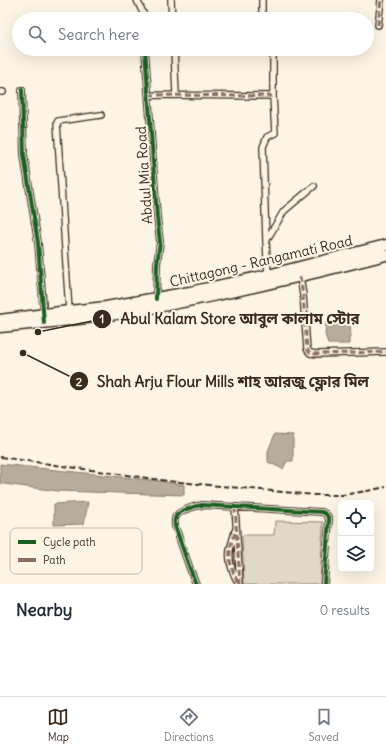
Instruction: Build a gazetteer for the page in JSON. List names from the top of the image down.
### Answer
{
  "streets": {
    "highway": ["Chittagong - Rangamati Road"],
    "street": ["Abdul Mia Road"]
  },
  "crossings": [
    ["Abdul Mia Road", "Chittagong - Rangamati Road"]
  ],
  "places": ["Abul Kalam Store আবুল কালাম স্টোর", "Shah Arju Flour Mills শাহ আরজু ফ্লোর মিল"],
  "legend": ["Cycle path", "Path"],
  "page": {
    "search": "Search here",
    "heading": ["Nearby", "0 results"],
    "nav": ["Map", "Directions", "Saved"]
  }
}
